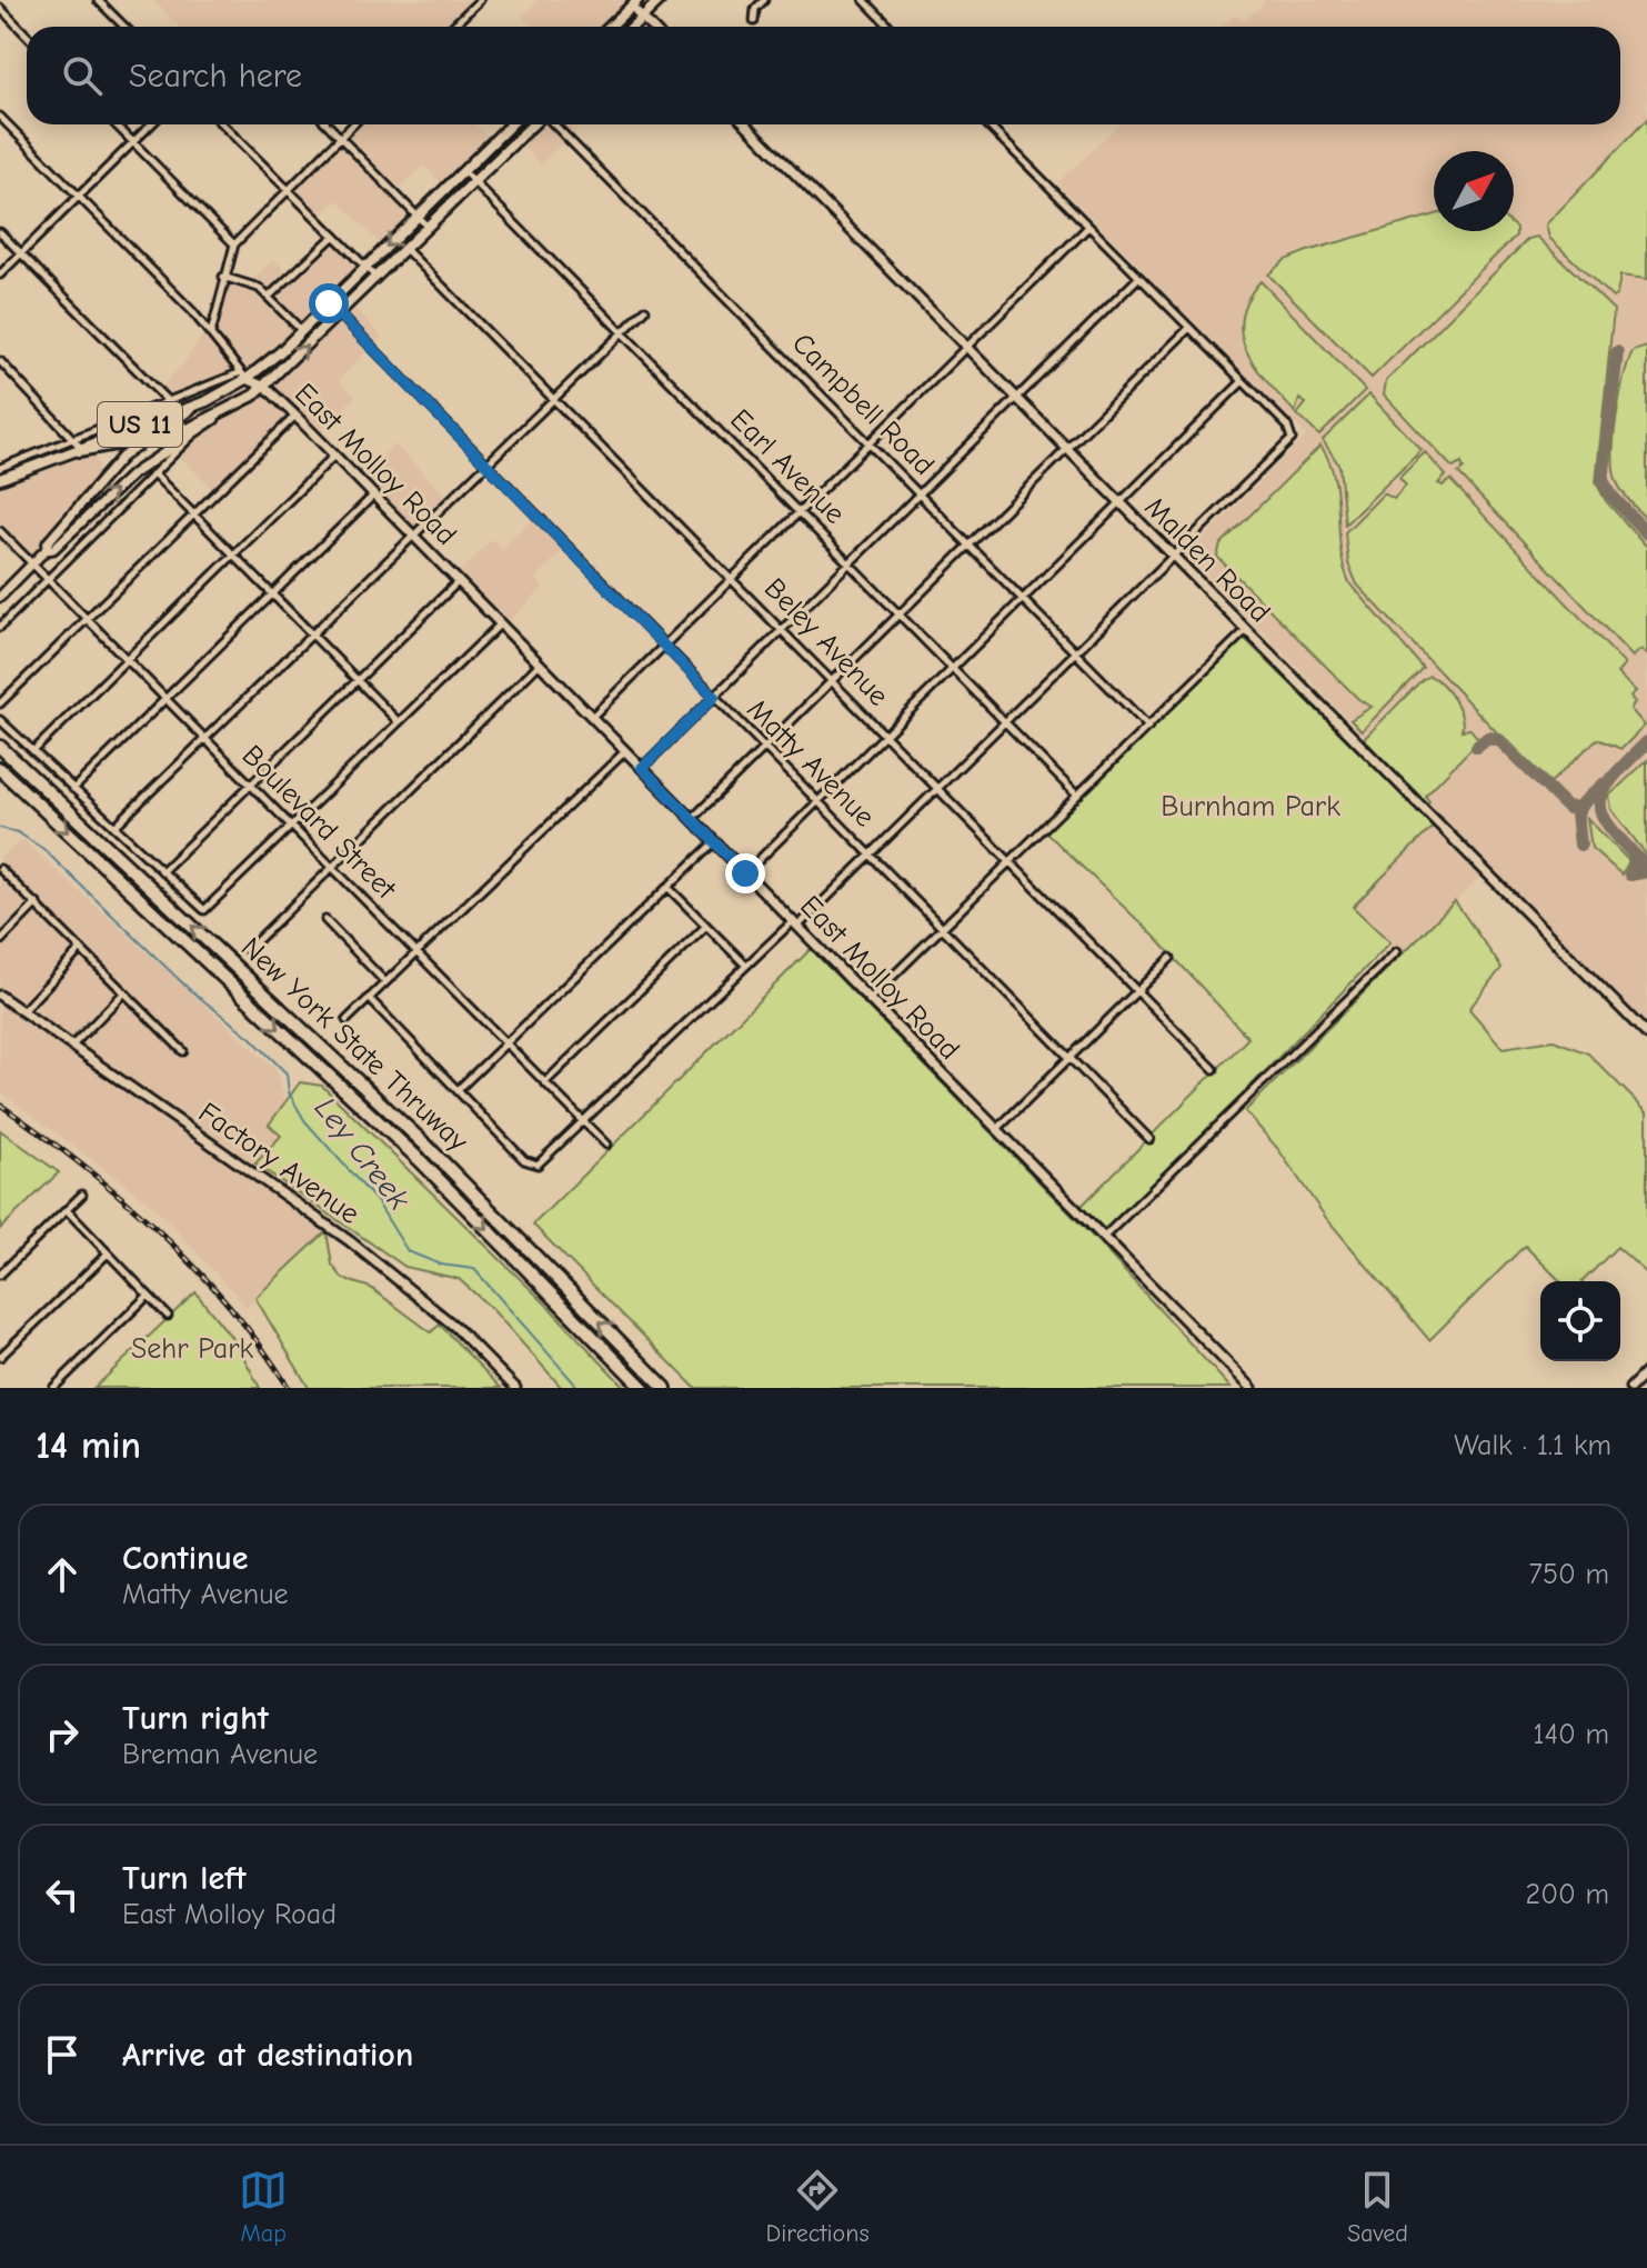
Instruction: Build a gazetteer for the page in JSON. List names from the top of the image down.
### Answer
{
  "streets": {
    "highway": ["New York State Thruway"],
    "main road": ["US 11"],
    "street": [
      "Campbell Road",
      "East Molloy Road",
      "Earl Avenue",
      "Malden Road",
      "Beley Avenue",
      "Matty Avenue",
      "Boulevard Street",
      "Factory Avenue"
    ]
  },
  "crossings": [
    ["US 11", "East Molloy Road"],
    ["US 11", "Earl Avenue"],
    ["US 11", "Beley Avenue"],
    ["US 11", "Matty Avenue"]
  ],
  "water": ["Ley Creek"],
  "parks": ["Burnham Park", "Sehr Park"],
  "north": "top right",
  "page": {
    "search": "Search here",
    "heading": ["14 min", "Walk · 1.1 km"],
    "list": [
      ["Continue", "Matty Avenue", "750 m"],
      ["Turn right", "Breman Avenue", "140 m"],
      ["Turn left", "East Molloy Road", "200 m"],
      "Arrive at destination"
    ],
    "nav": ["Map", "Directions", "Saved"]
  }
}
